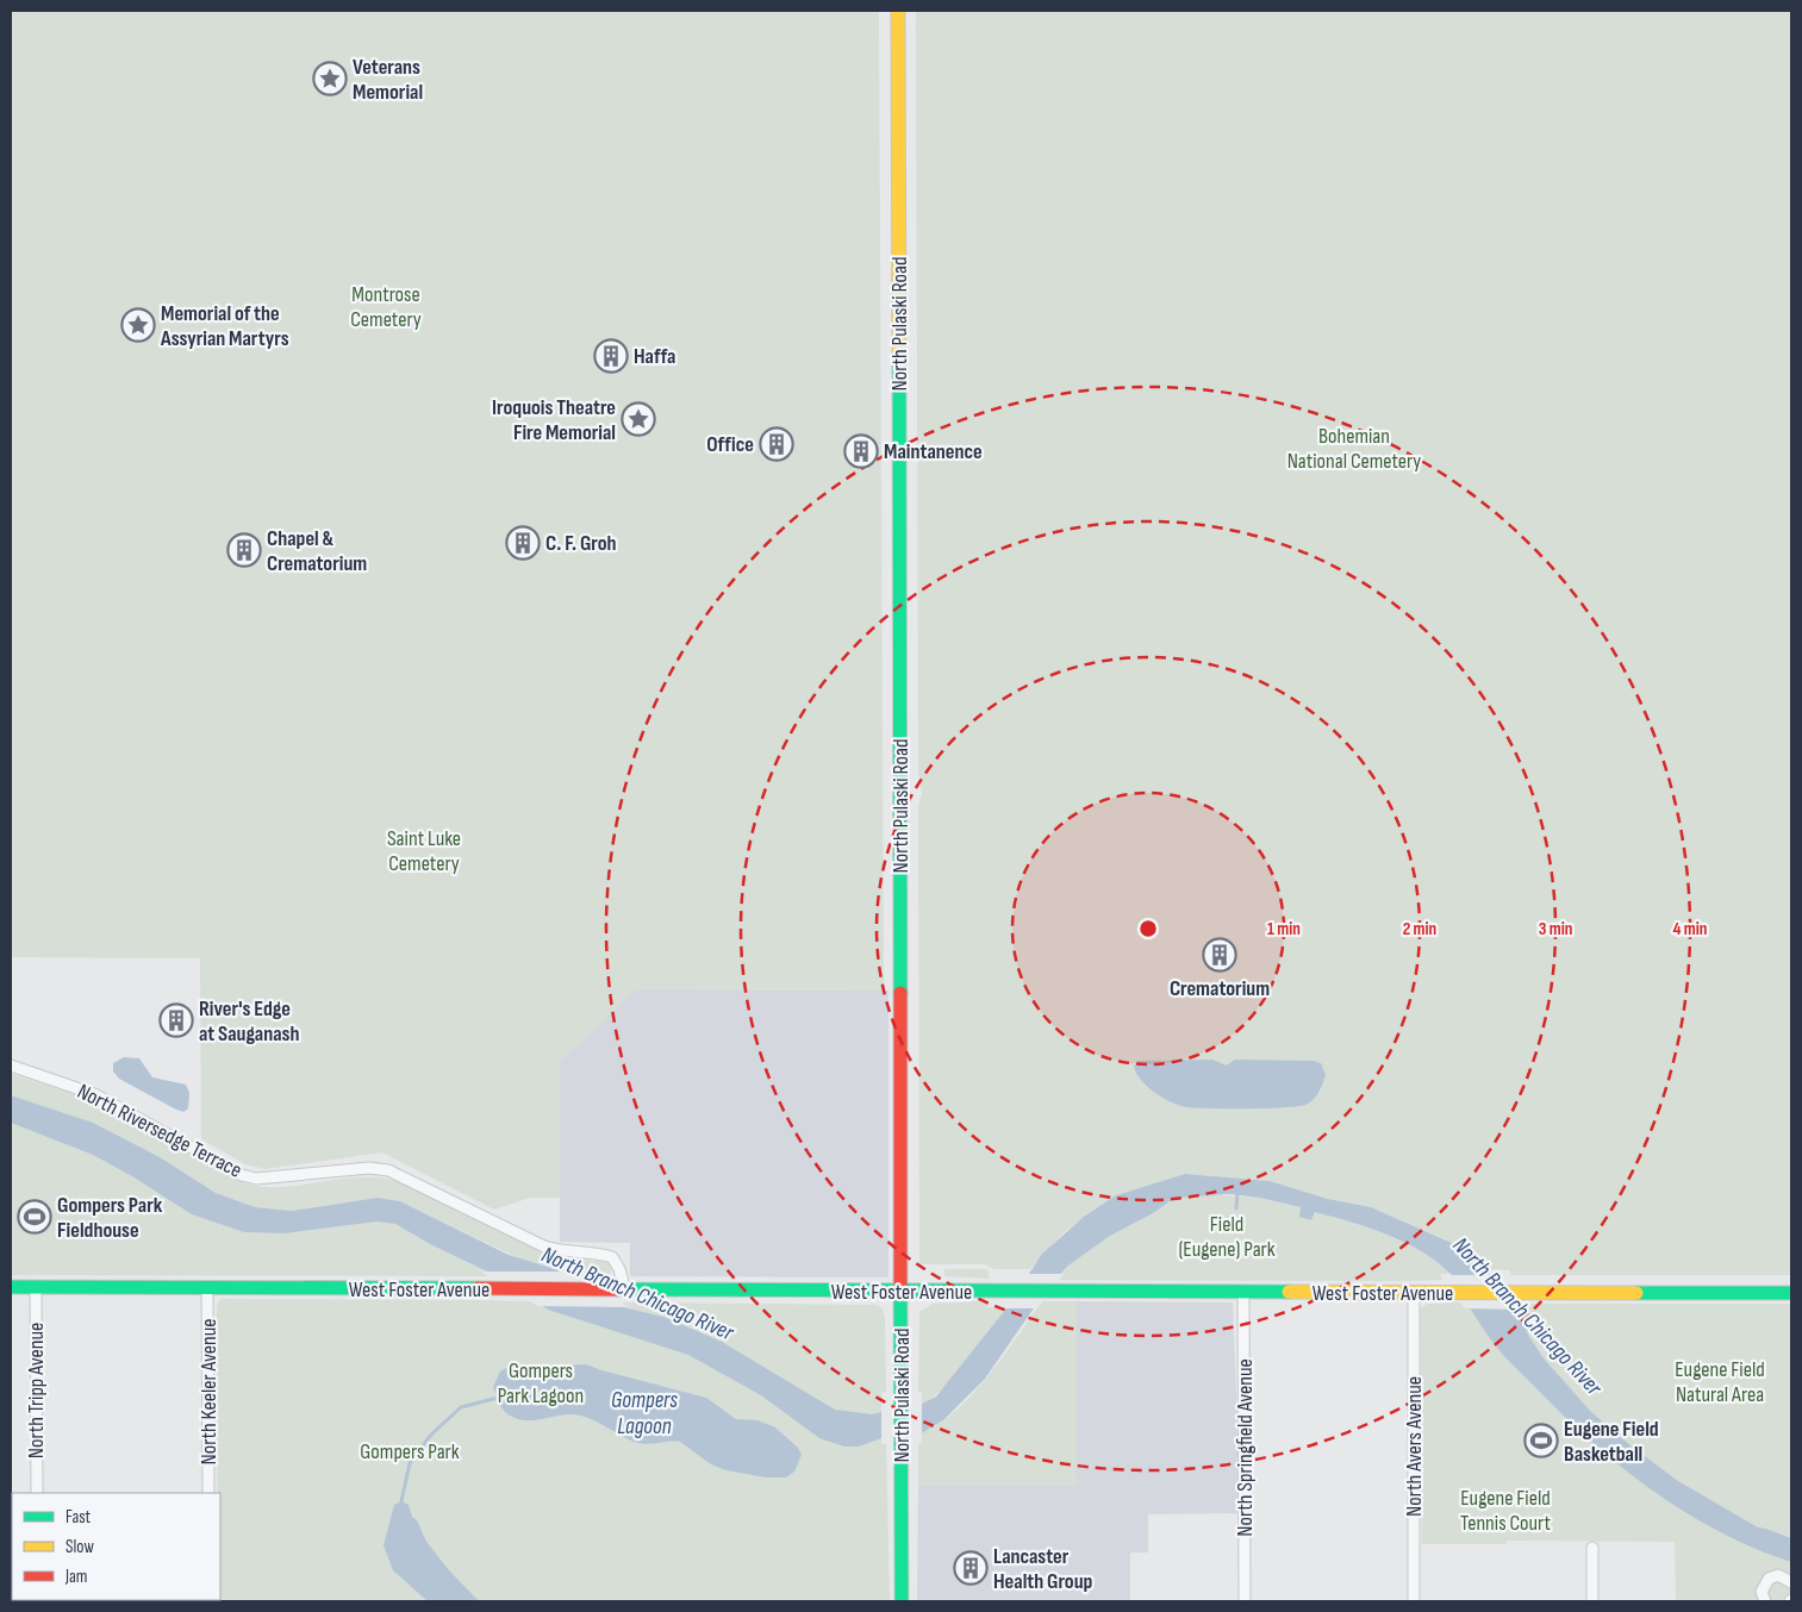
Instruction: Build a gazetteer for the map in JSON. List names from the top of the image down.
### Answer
{
  "streets": {
    "main road": ["North Pulaski Road", "West Foster Avenue"],
    "street": [
      "North Riversedge Terrace",
      "North Tripp Avenue",
      "North Keeler Avenue",
      "North Avers Avenue",
      "North Springfield Avenue"
    ]
  },
  "crossings": [
    ["North Pulaski Road", "West Foster Avenue"],
    ["North Riversedge Terrace", "West Foster Avenue"],
    ["West Foster Avenue", "North Tripp Avenue"],
    ["West Foster Avenue", "North Keeler Avenue"],
    ["West Foster Avenue", "North Avers Avenue"],
    ["West Foster Avenue", "North Springfield Avenue"]
  ],
  "water": ["North Branch Chicago River", "Gompers Lagoon"],
  "parks": [
    "Montrose Cemetery",
    "Bohemian National Cemetery",
    "Saint Luke Cemetery",
    "Field (Eugene) Park",
    "Eugene Field Natural Area",
    "Gompers Park Lagoon",
    "Gompers Park",
    "Eugene Field Tennis Court"
  ],
  "places": {
    "place": ["Veterans Memorial", "Memorial of the Assyrian Martyrs", "Iroquois Theatre Fire Memorial"],
    "building": [
      "Haffa",
      "Office",
      "Maintanence",
      "C. F. Groh",
      "Chapel & Crematorium",
      "Crematorium",
      "River's Edge at Sauganash",
      "Lancaster Health Group"
    ],
    "sports": ["Gompers Park Fieldhouse", "Eugene Field Basketball"]
  },
  "legend": ["Fast", "Slow", "Jam"],
  "rings": [
    "1 min",
    "2 min",
    "3 min",
    "4 min"
  ]
}
